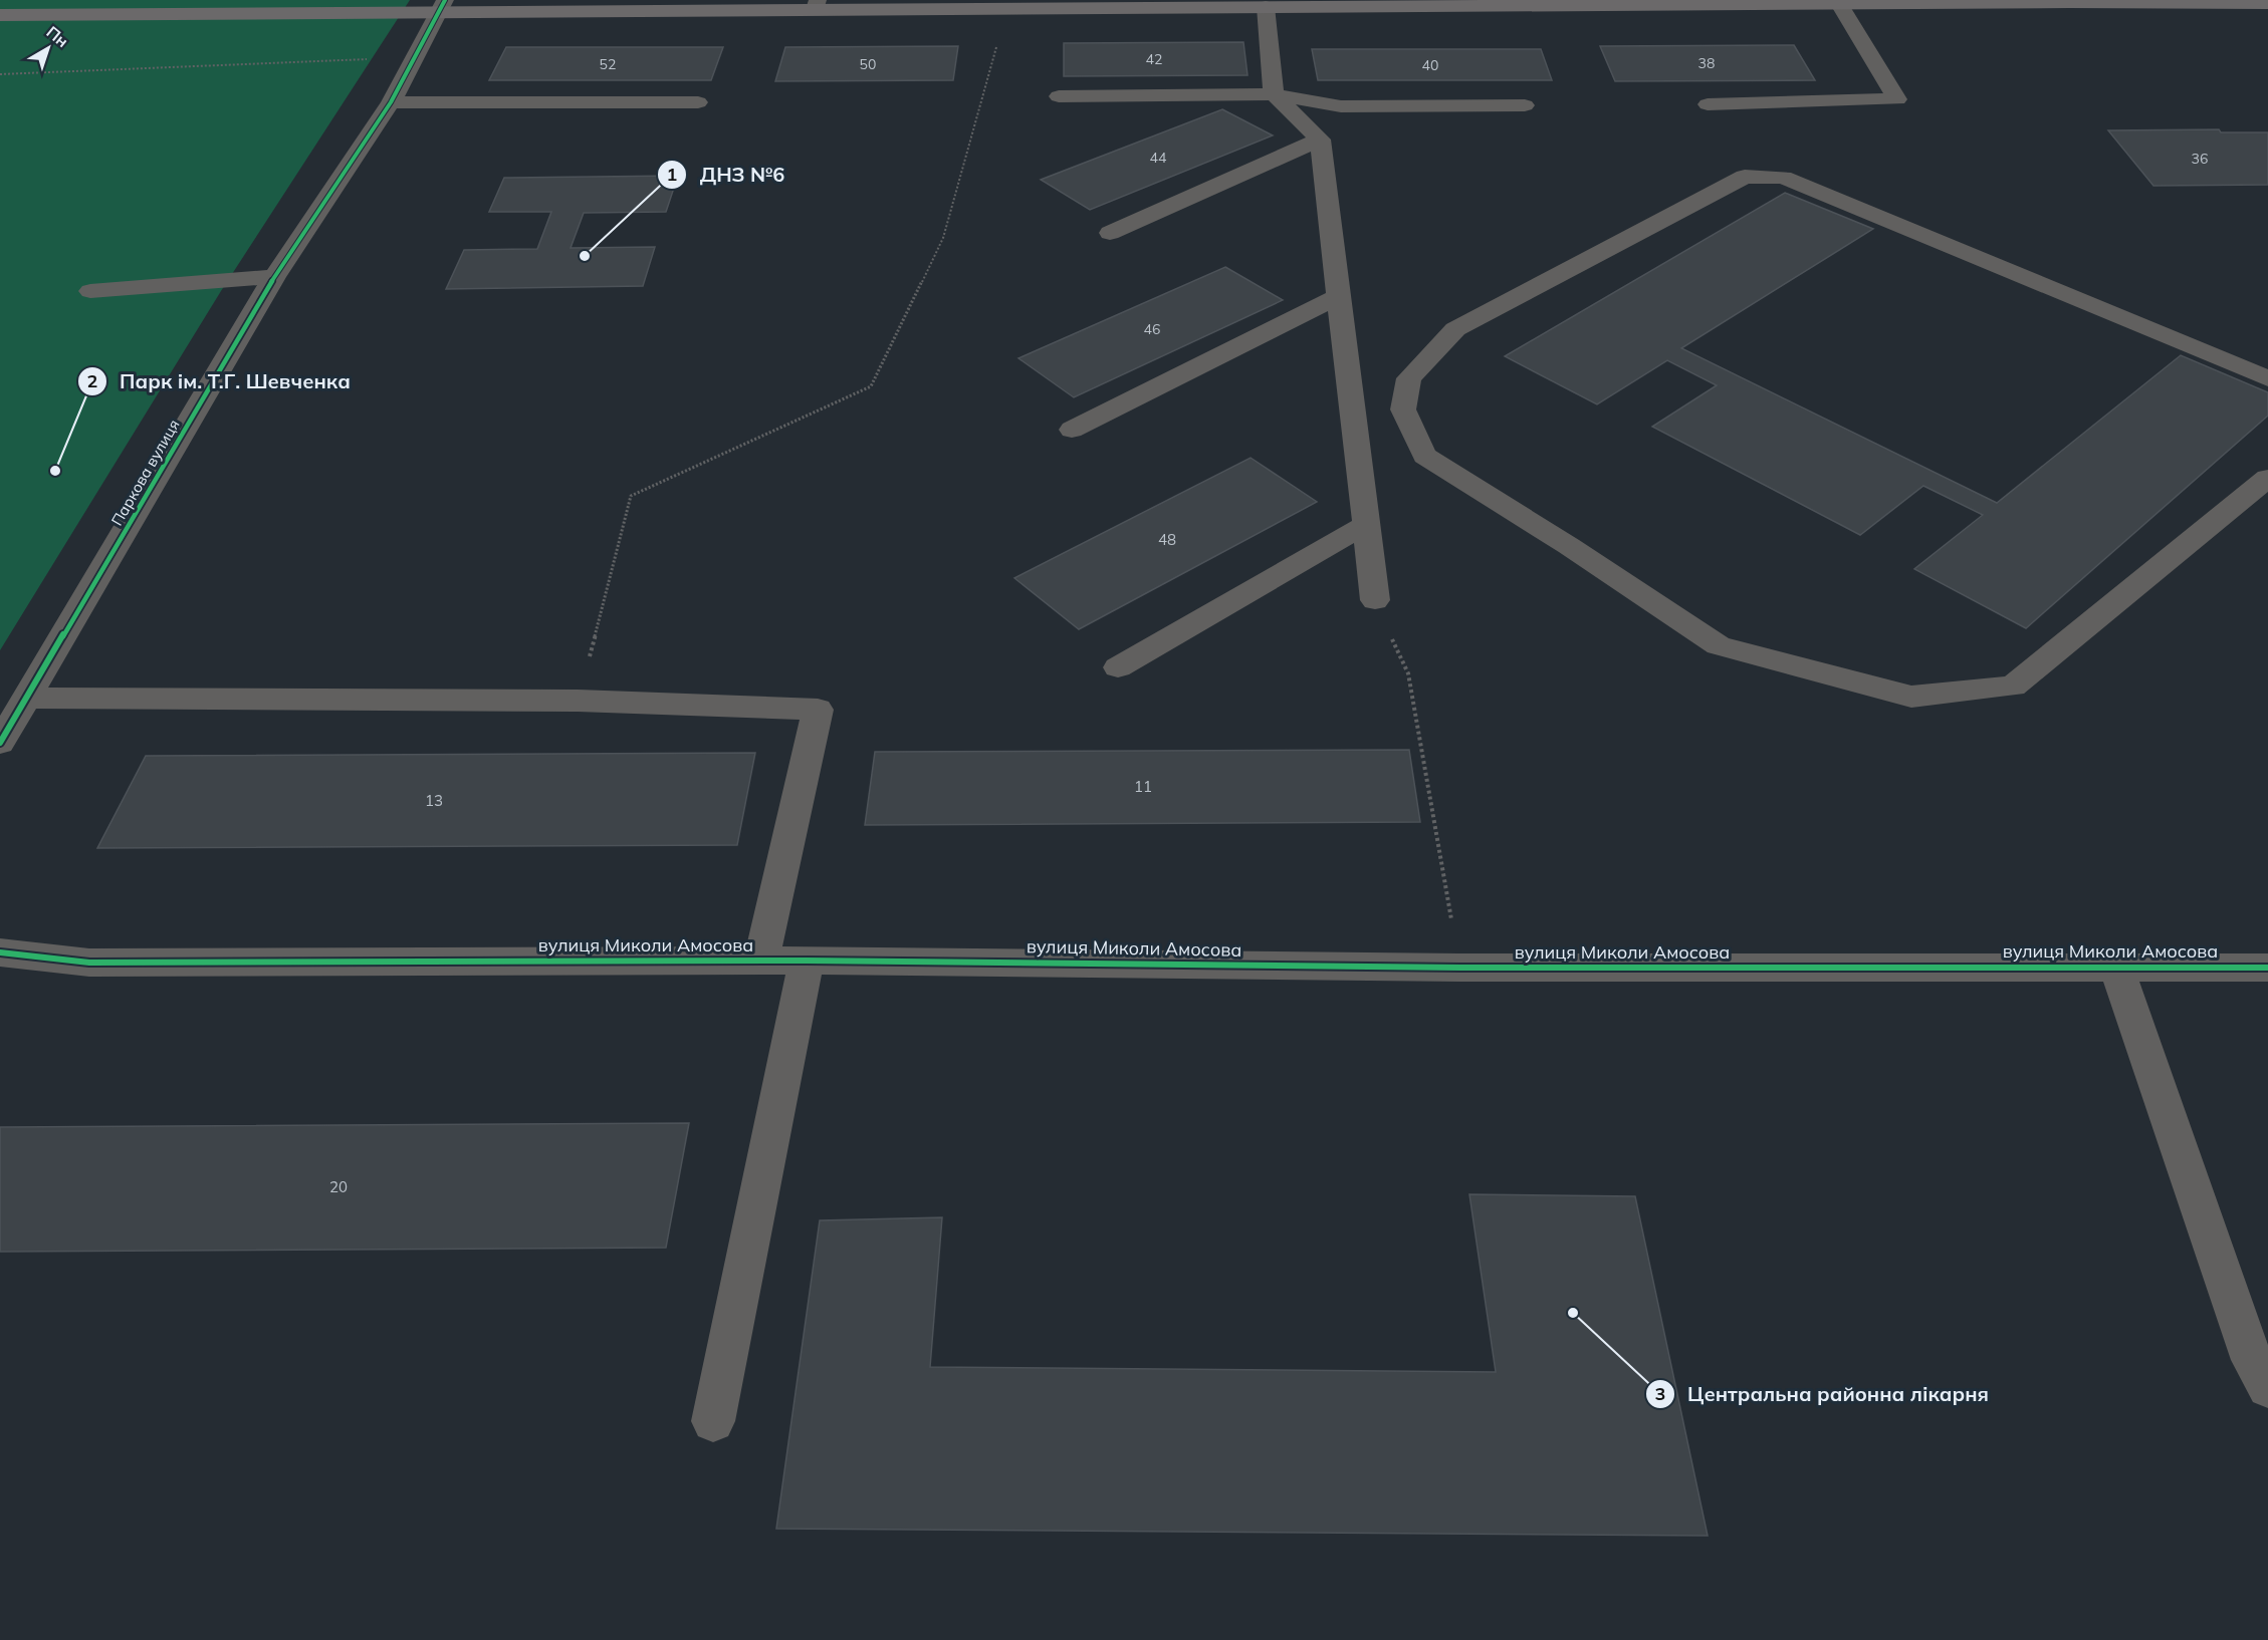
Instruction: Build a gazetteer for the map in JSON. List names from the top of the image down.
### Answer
{
  "streets": {
    "street": ["Паркова вулиця", "вулиця Миколи Амосова"]
  },
  "places": ["ДНЗ №6", "Парк ім. Т.Г. Шевченка", "Центральна районна лікарня"],
  "house_numbers": [
    "42",
    "38",
    "52",
    "50",
    "40",
    "44",
    "36",
    "46",
    "48",
    "11",
    "13",
    "20"
  ],
  "north": "top right"
}
